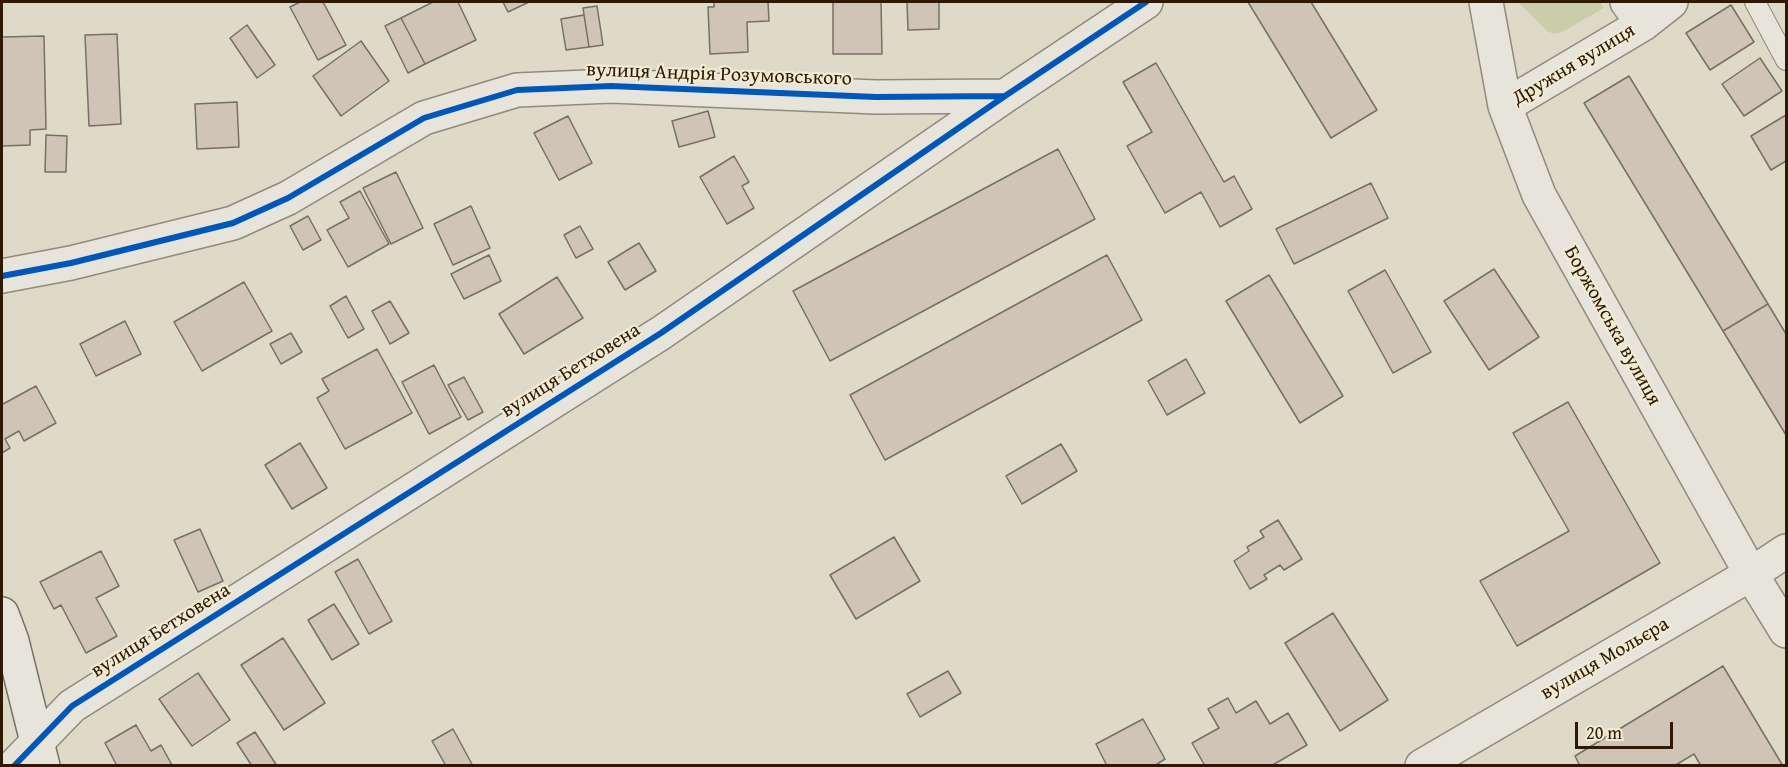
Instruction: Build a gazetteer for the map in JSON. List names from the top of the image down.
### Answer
{
  "streets": {
    "street": [
      "Дружня вулиця",
      "вулиця Андрія Розумовського",
      "Боржомська вулиця",
      "вулиця Бетховена",
      "вулиця Мольєра"
    ]
  },
  "crossings": [
    ["Дружня вулиця", "Боржомська вулиця"],
    ["вулиця Андрія Розумовського", "вулиця Бетховена"],
    ["Боржомська вулиця", "вулиця Мольєра"]
  ],
  "scale_bar": "20 m"
}
